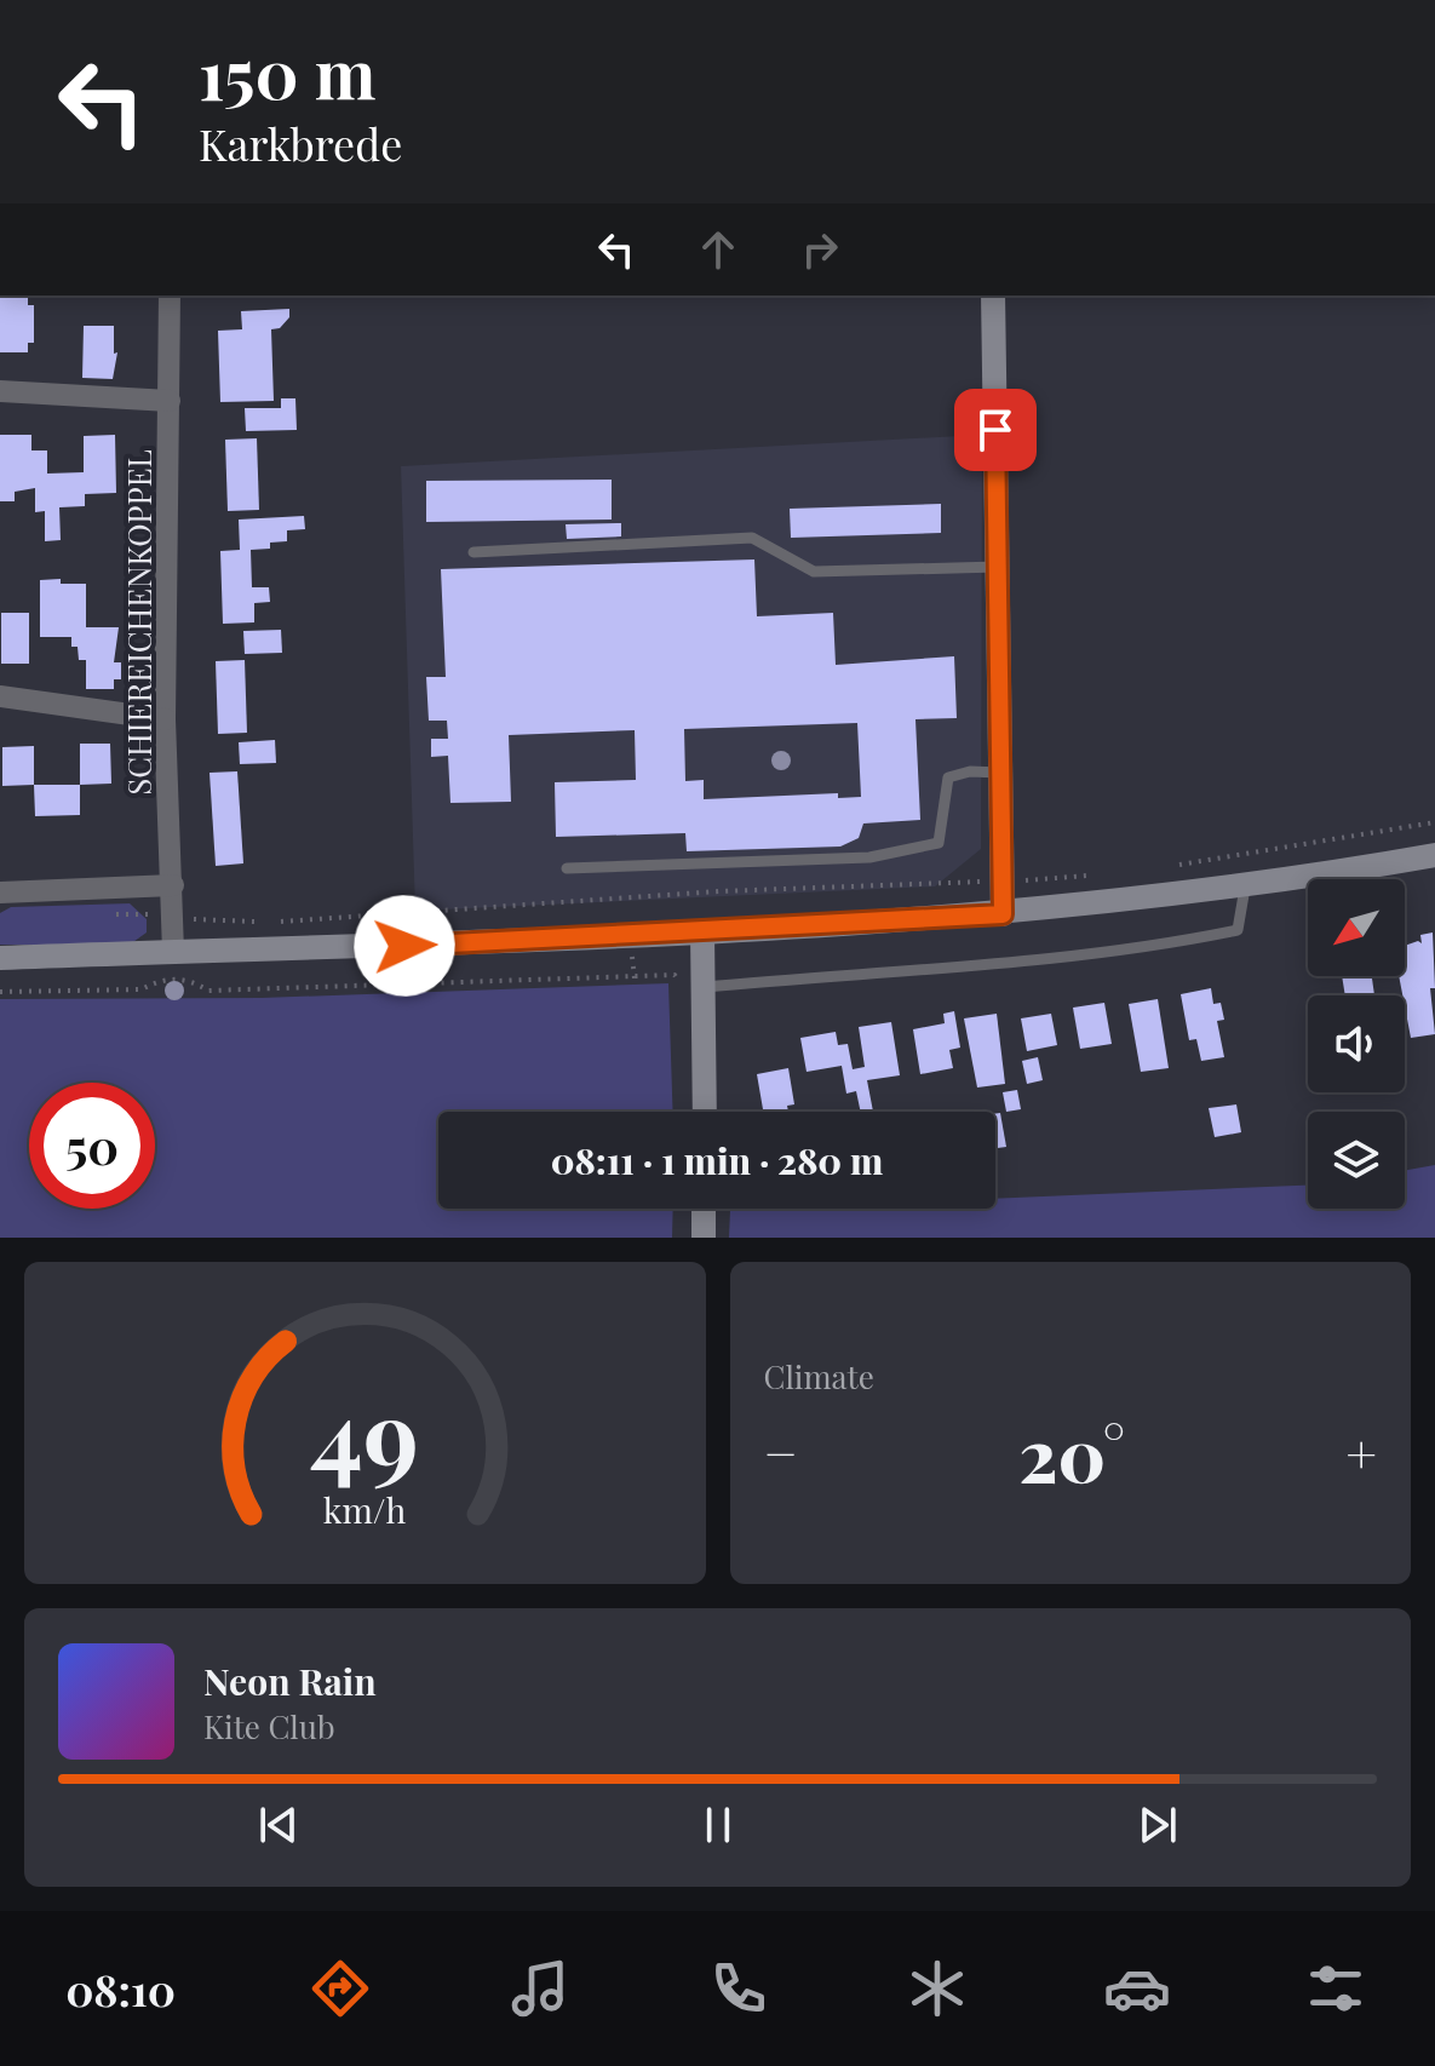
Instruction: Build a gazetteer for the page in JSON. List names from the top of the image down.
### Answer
{
  "streets": {
    "street": ["SCHIEREICHENKOPPEL"]
  },
  "north": "bottom left",
  "page": {
    "turn": ["150 m", "Karkbrede"],
    "limit": "50",
    "trip": "08:11 · 1 min · 280 m",
    "tile": "Climate",
    "heat": ["−", "20°", "+"],
    "song": ["Neon Rain", "Kite Club"],
    "tabs": "08:10",
    "gauge": ["49", "km/h"]
  }
}
